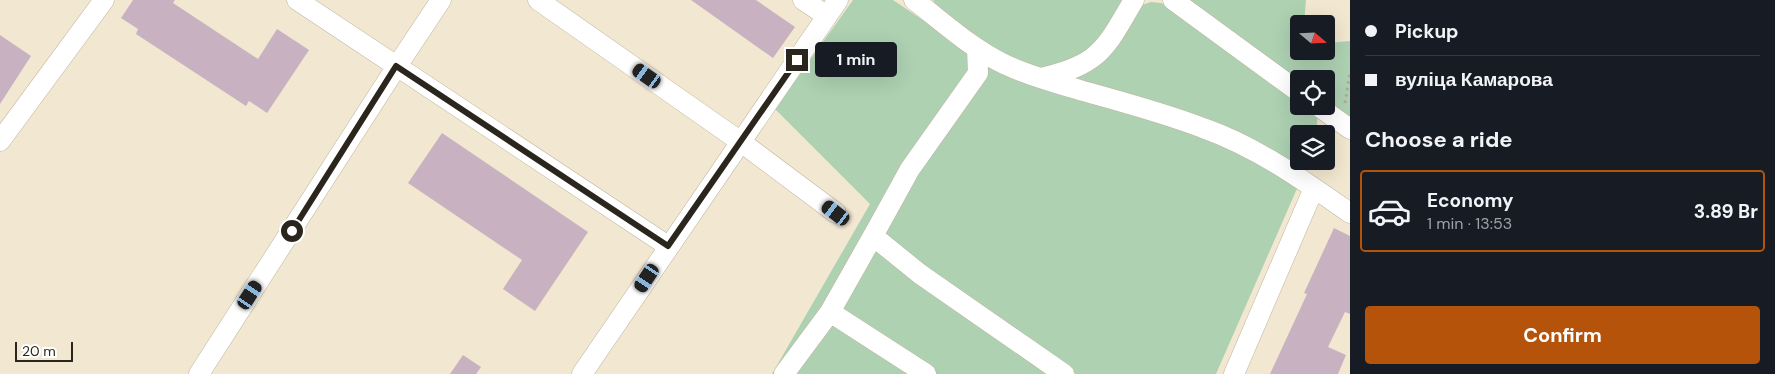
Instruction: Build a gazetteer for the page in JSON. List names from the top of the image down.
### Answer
{
  "scale_bar": "20 m",
  "north": "right",
  "page": {
    "banner": ["Pickup", "вуліца Камарова"],
    "bubble": "1 min",
    "heading": "Choose a ride",
    "list": [
      {
        "name": "Economy",
        "note": "1 min · 13:53",
        "value": "3.89 Br"
      }
    ],
    "buttons": "Confirm",
    "scale": "20 m"
  }
}
